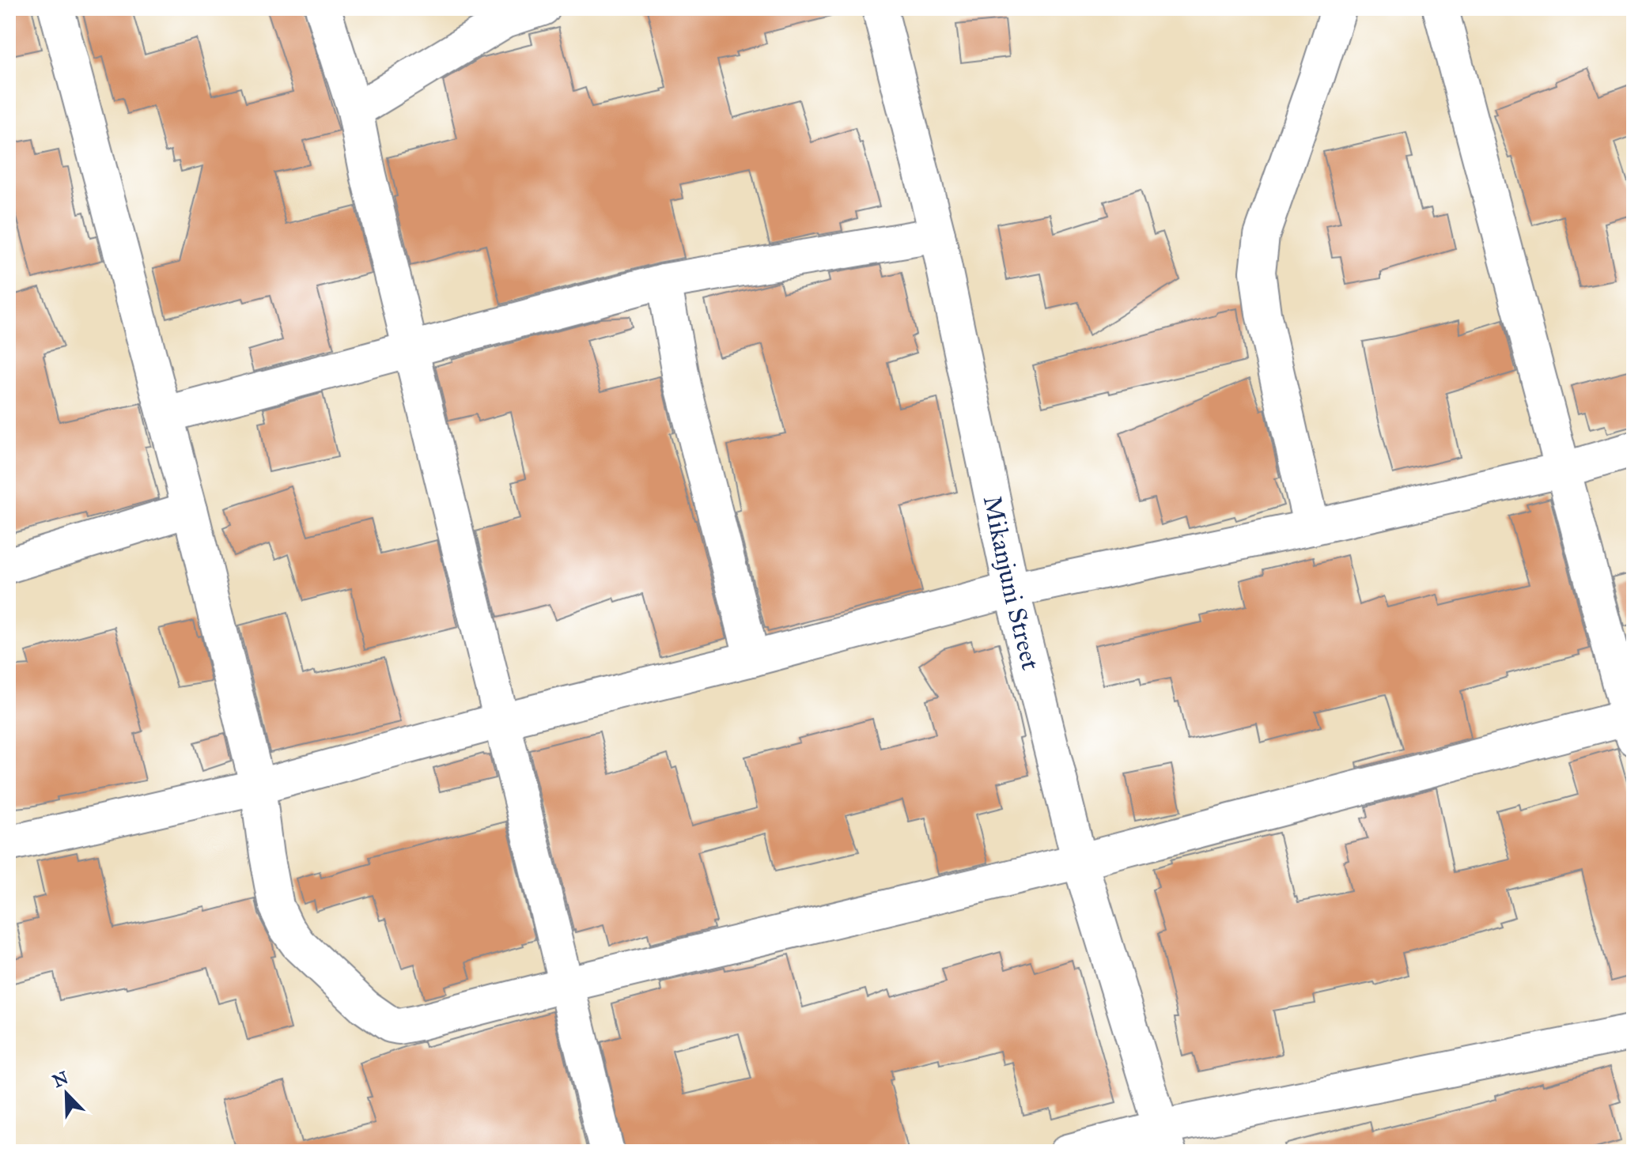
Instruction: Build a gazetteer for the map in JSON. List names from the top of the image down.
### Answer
{
  "streets": {
    "street": ["Mikanjuni Street"]
  },
  "north": "top left"
}
